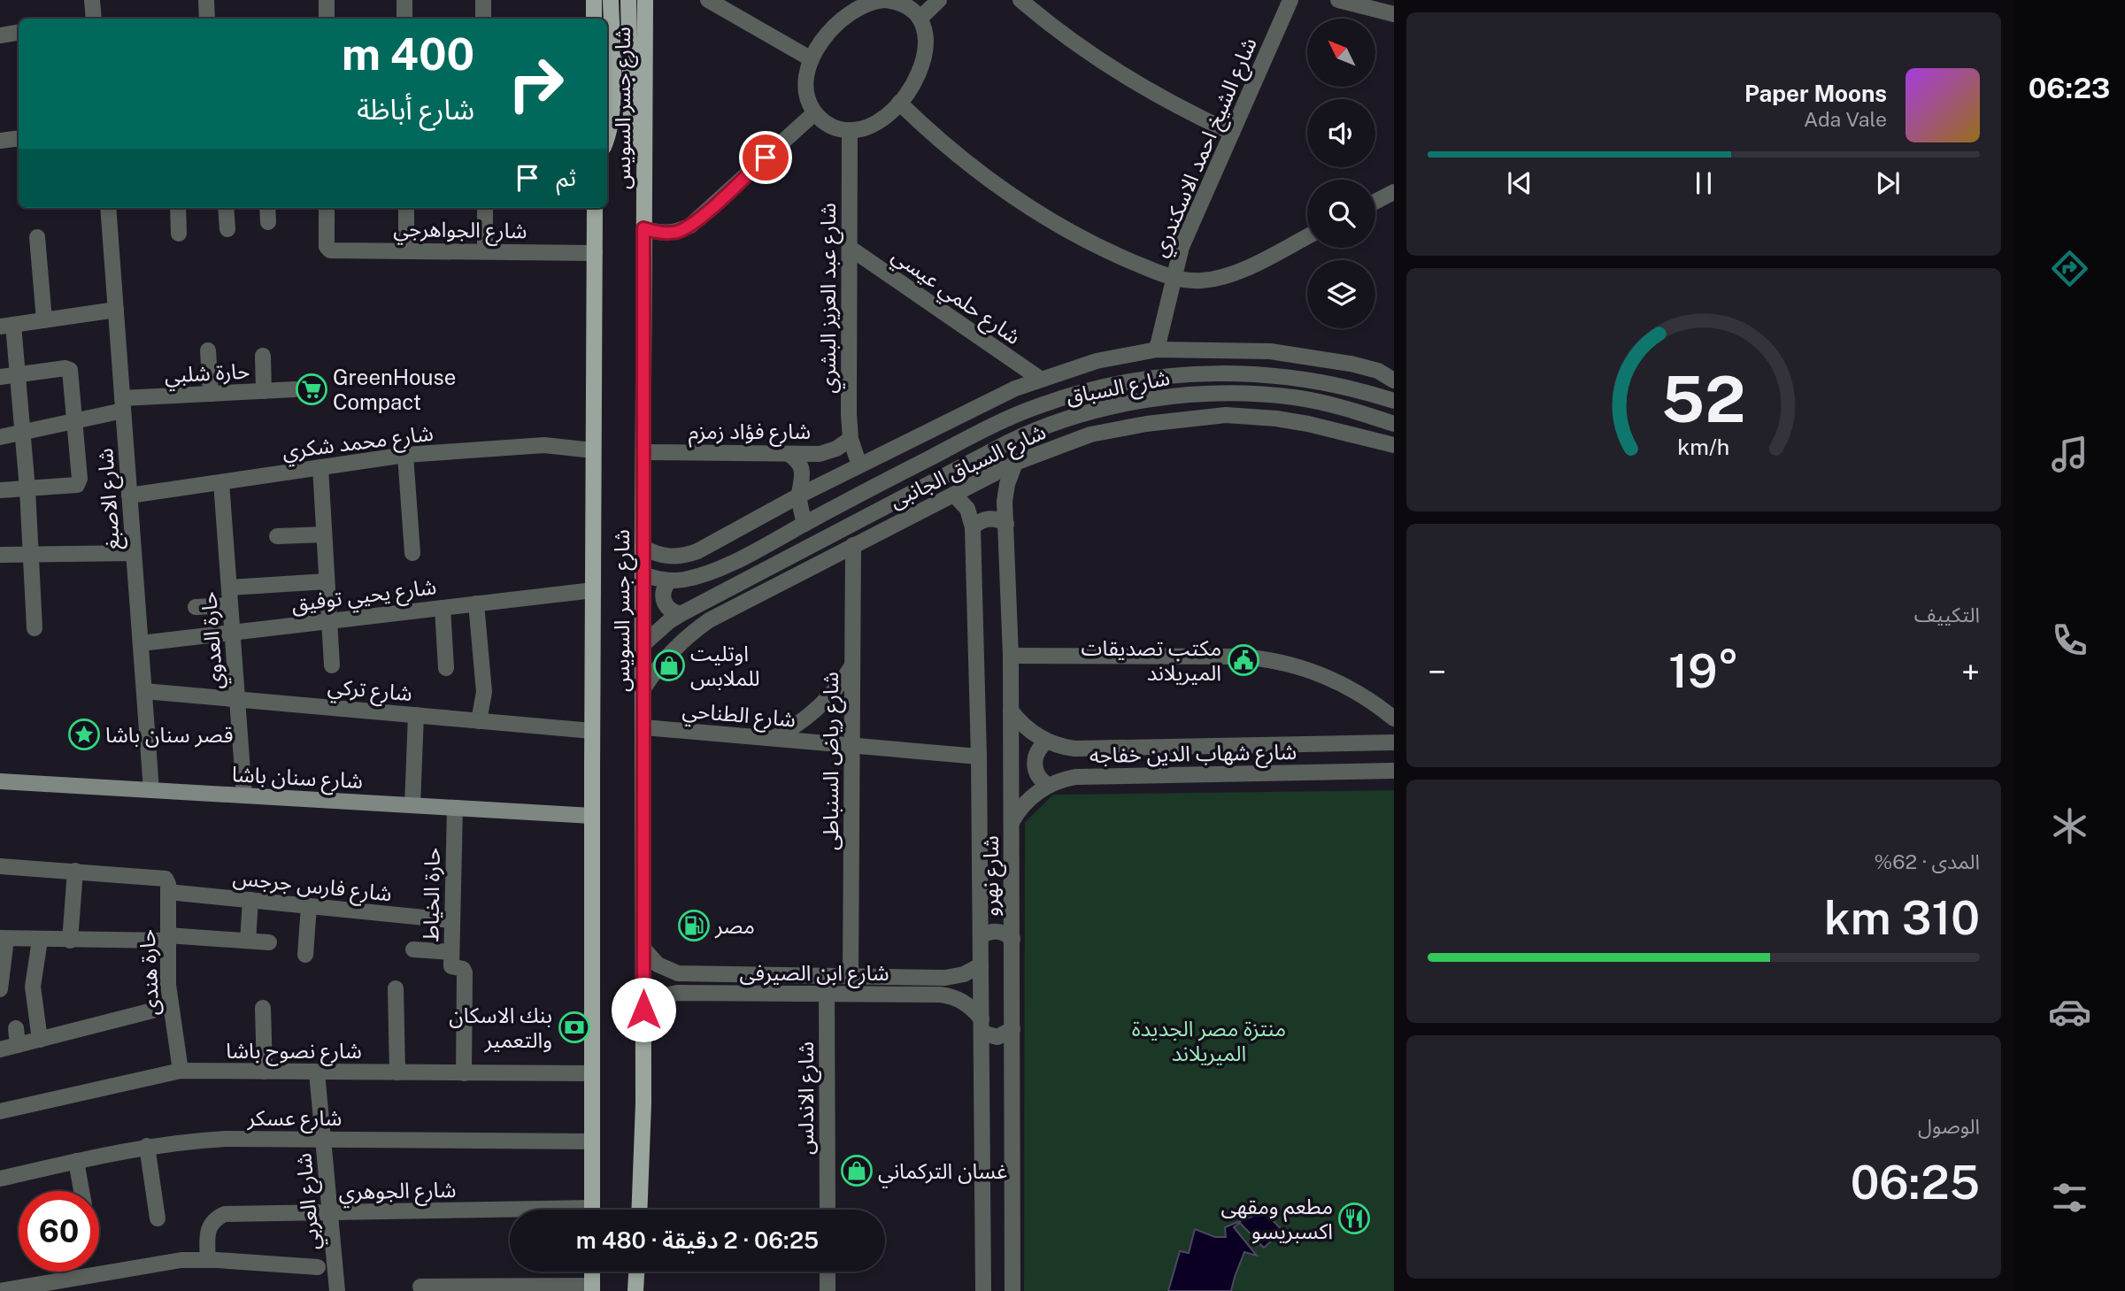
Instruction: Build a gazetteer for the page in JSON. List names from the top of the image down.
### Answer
{
  "streets": {
    "main road": ["شارع جسر السويس"],
    "street": [
      "شارع الشيخ احمد الاسكندري",
      "شارع الجواهرجي",
      "شارع حلمي عيسي",
      "شارع عبد العزيز البشري",
      "حارة شلبي",
      "شارع السباق",
      "شارع فؤاد زمزم",
      "شارع محمد شكري",
      "شارع السباق الجانبى",
      "شارع الاصبغ",
      "شارع يحيي توفيق",
      "حارة العدوي",
      "شارع تركي",
      "شارع الطناحي",
      "شارع شهاب الدين خفاجه",
      "شارع رياض السنباطى",
      "شارع سنان باشا",
      "شارع نهرو",
      "شارع فارس جرجس",
      "حارة الخياط",
      "حارة هندى",
      "شارع ابن الصيرفى",
      "شارع نصوح باشا",
      "شارع الاندلس",
      "شارع عسكر",
      "شارع الجوهري",
      "شارع العربي"
    ]
  },
  "crossings": [
    ["شارع جسر السويس", "شارع الجواهرجي"],
    ["شارع جسر السويس", "شارع السباق"],
    ["شارع جسر السويس", "شارع فؤاد زمزم"],
    ["شارع جسر السويس", "شارع محمد شكري"],
    ["شارع جسر السويس", "شارع السباق الجانبى"],
    ["شارع جسر السويس", "شارع يحيي توفيق"],
    ["شارع جسر السويس", "شارع تركي"],
    ["شارع جسر السويس", "شارع الطناحي"],
    ["شارع جسر السويس", "شارع سنان باشا"],
    ["شارع جسر السويس", "شارع ابن الصيرفى"],
    ["شارع جسر السويس", "شارع نصوح باشا"],
    ["شارع جسر السويس", "شارع عسكر"],
    ["شارع حلمي عيسي", "شارع عبد العزيز البشري"],
    ["شارع عبد العزيز البشري", "شارع فؤاد زمزم"],
    ["حارة شلبي", "شارع الاصبغ"],
    ["شارع محمد شكري", "شارع الاصبغ"],
    ["شارع محمد شكري", "حارة العدوي"],
    ["شارع السباق الجانبى", "شارع رياض السنباطى"],
    ["شارع السباق الجانبى", "شارع نهرو"],
    ["شارع الاصبغ", "شارع يحيي توفيق"],
    ["شارع الاصبغ", "شارع تركي"],
    ["شارع الاصبغ", "شارع سنان باشا"],
    ["شارع يحيي توفيق", "حارة العدوي"],
    ["حارة العدوي", "شارع تركي"],
    ["حارة العدوي", "شارع سنان باشا"],
    ["شارع الطناحي", "شارع رياض السنباطى"],
    ["شارع الطناحي", "شارع نهرو"],
    ["شارع شهاب الدين خفاجه", "شارع نهرو"],
    ["شارع رياض السنباطى", "شارع ابن الصيرفى"],
    ["شارع سنان باشا", "حارة الخياط"],
    ["شارع نهرو", "شارع ابن الصيرفى"],
    ["شارع فارس جرجس", "حارة الخياط"],
    ["شارع فارس جرجس", "حارة هندى"],
    ["حارة الخياط", "شارع نصوح باشا"],
    ["حارة هندى", "شارع نصوح باشا"],
    ["شارع ابن الصيرفى", "شارع الاندلس"],
    ["شارع نصوح باشا", "شارع العربي"],
    ["شارع عسكر", "شارع العربي"],
    ["شارع الجوهري", "شارع العربي"]
  ],
  "parks": ["منتزة مصر الجديدة الميريلاند"],
  "places": {
    "supermarket": ["GreenHouse Compact"],
    "public building": ["مكتب تصديقات الميريلاند"],
    "shop": ["اوتليت للملابس", "غسان التركماني"],
    "place": ["قصر سنان باشا"],
    "fuel station": ["مصر"],
    "bank": ["بنك الاسكان والتعمير"],
    "restaurant": ["مطعم ومقهى اكسبريسو"]
  },
  "north": "top left",
  "page": {
    "tabs": "06:23",
    "turn": ["400 m", "شارع أباظة"],
    "song": ["Paper Moons", "Ada Vale"],
    "then": "ثم",
    "tile": [
      "التكييف",
      ["المدى · 62%", "310 km"],
      ["الوصول", "06:25"]
    ],
    "heat": ["−", "19°", "+"],
    "limit": "60",
    "trip": "06:25 · 2 دقيقة · 480 m",
    "gauge": ["52", "km/h"]
  }
}
